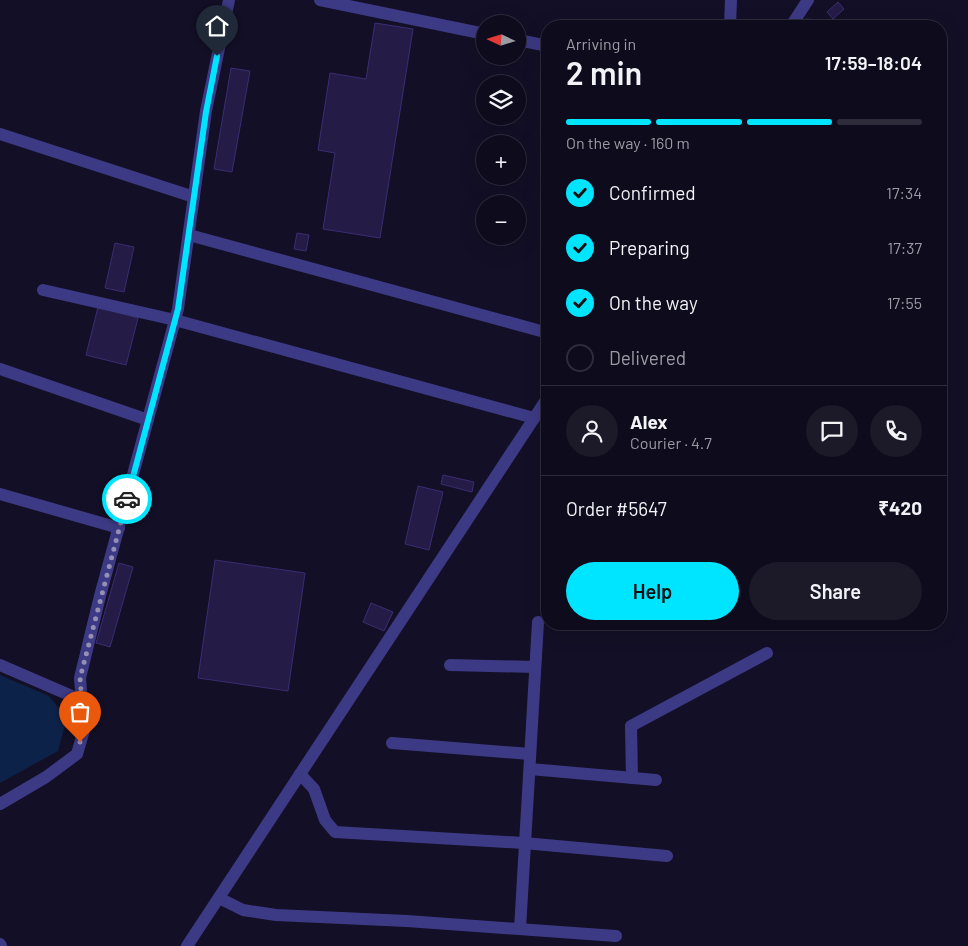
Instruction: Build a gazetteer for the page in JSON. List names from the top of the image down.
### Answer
{
  "north": "left",
  "page": {
    "map_buttons": ["+", "−"],
    "heading": ["2 min", "Arriving in", "17:59–18:04"],
    "panel": [
      "Alex",
      "Courier · 4.7",
      "Order #5647",
      "₹420"
    ],
    "bar": "On the way · 160 m",
    "list": [
      ["Confirmed", "17:34"],
      ["Preparing", "17:37"],
      ["On the way", "17:55"],
      "Delivered"
    ],
    "buttons": ["Help", "Share"]
  }
}
